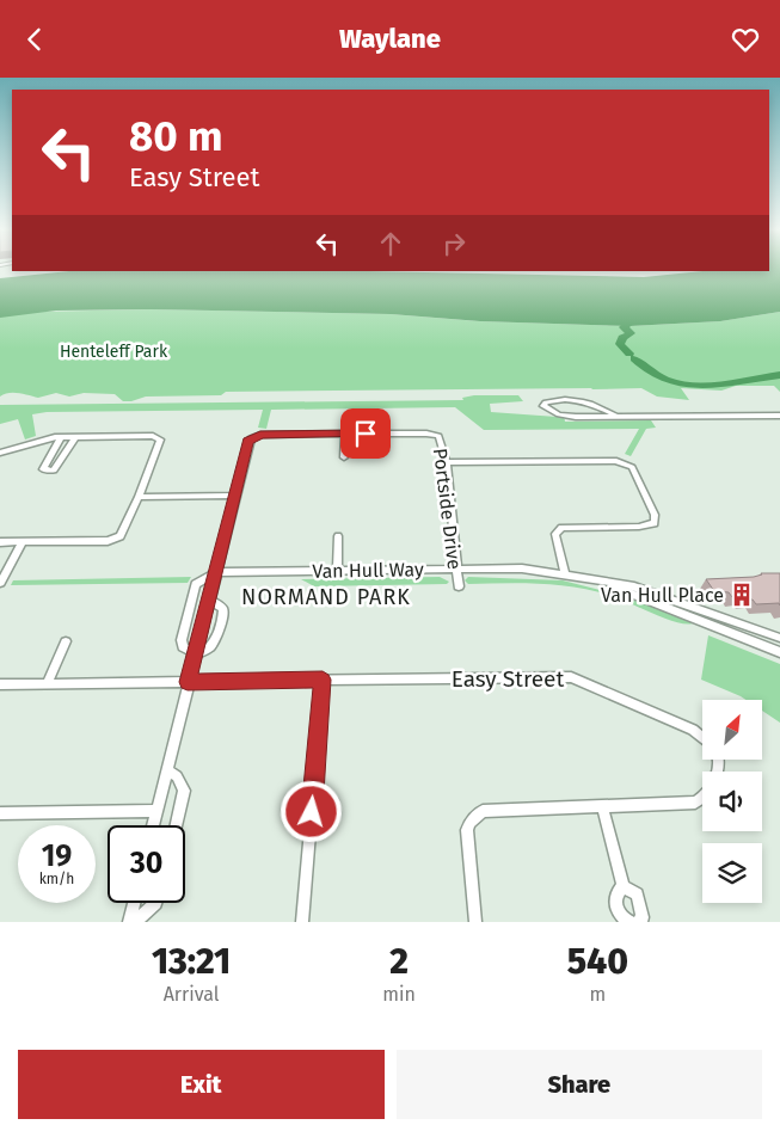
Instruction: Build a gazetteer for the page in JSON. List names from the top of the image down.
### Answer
{
  "streets": {
    "street": ["Portside Drive", "Van Hull Way", "Easy Street"]
  },
  "crossings": [
    ["Portside Drive", "Van Hull Way"],
    ["Portside Drive", "Easy Street"]
  ],
  "districts": ["NORMAND PARK"],
  "parks": ["Henteleff Park"],
  "places": {
    "building": ["Van Hull Place"]
  },
  "north": "top right",
  "page": {
    "header": "Waylane",
    "turn": ["80 m", "Easy Street"],
    "speed": "19 km/h",
    "limit": "30",
    "eta": [
      "13:21",
      "Arrival",
      "2",
      "min",
      "540",
      "m"
    ],
    "buttons": ["Exit", "Share"]
  }
}
